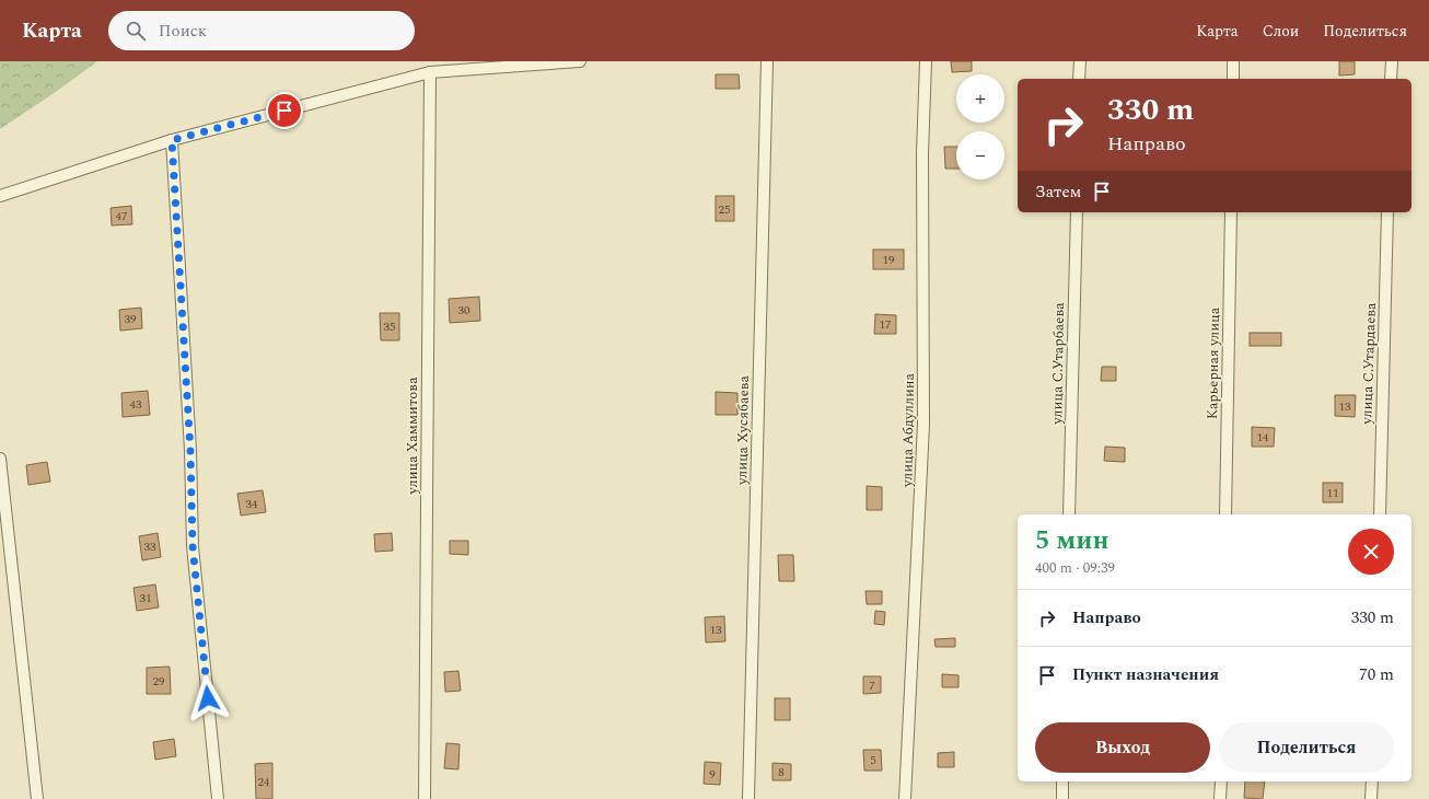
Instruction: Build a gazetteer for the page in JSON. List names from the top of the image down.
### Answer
{
  "streets": {
    "street": [
      "улица С.Утарбаева",
      "Карьерная улица",
      "улица С.Утардаева",
      "улица Хусябаева",
      "улица Абдуллина",
      "улица Хаммитова"
    ]
  },
  "house_numbers": [
    "25",
    "47",
    "19",
    "30",
    "39",
    "17",
    "35",
    "43",
    "13",
    "14",
    "11",
    "34",
    "33",
    "31",
    "13",
    "29",
    "7",
    "5",
    "8",
    "9",
    "24"
  ],
  "page": {
    "header": "Карта",
    "search": "Поиск",
    "nav": ["Карта", "Слои", "Поделиться"],
    "map_buttons": ["+", "−"],
    "turn": ["330 m", "Направо"],
    "then": "Затем",
    "heading": ["5 мин", "400 m · 09:39"],
    "list": [
      {
        "name": "Направо",
        "value": "330 m"
      },
      {
        "name": "Пункт назначения",
        "value": "70 m"
      }
    ],
    "buttons": ["Выход", "Поделиться"]
  }
}
